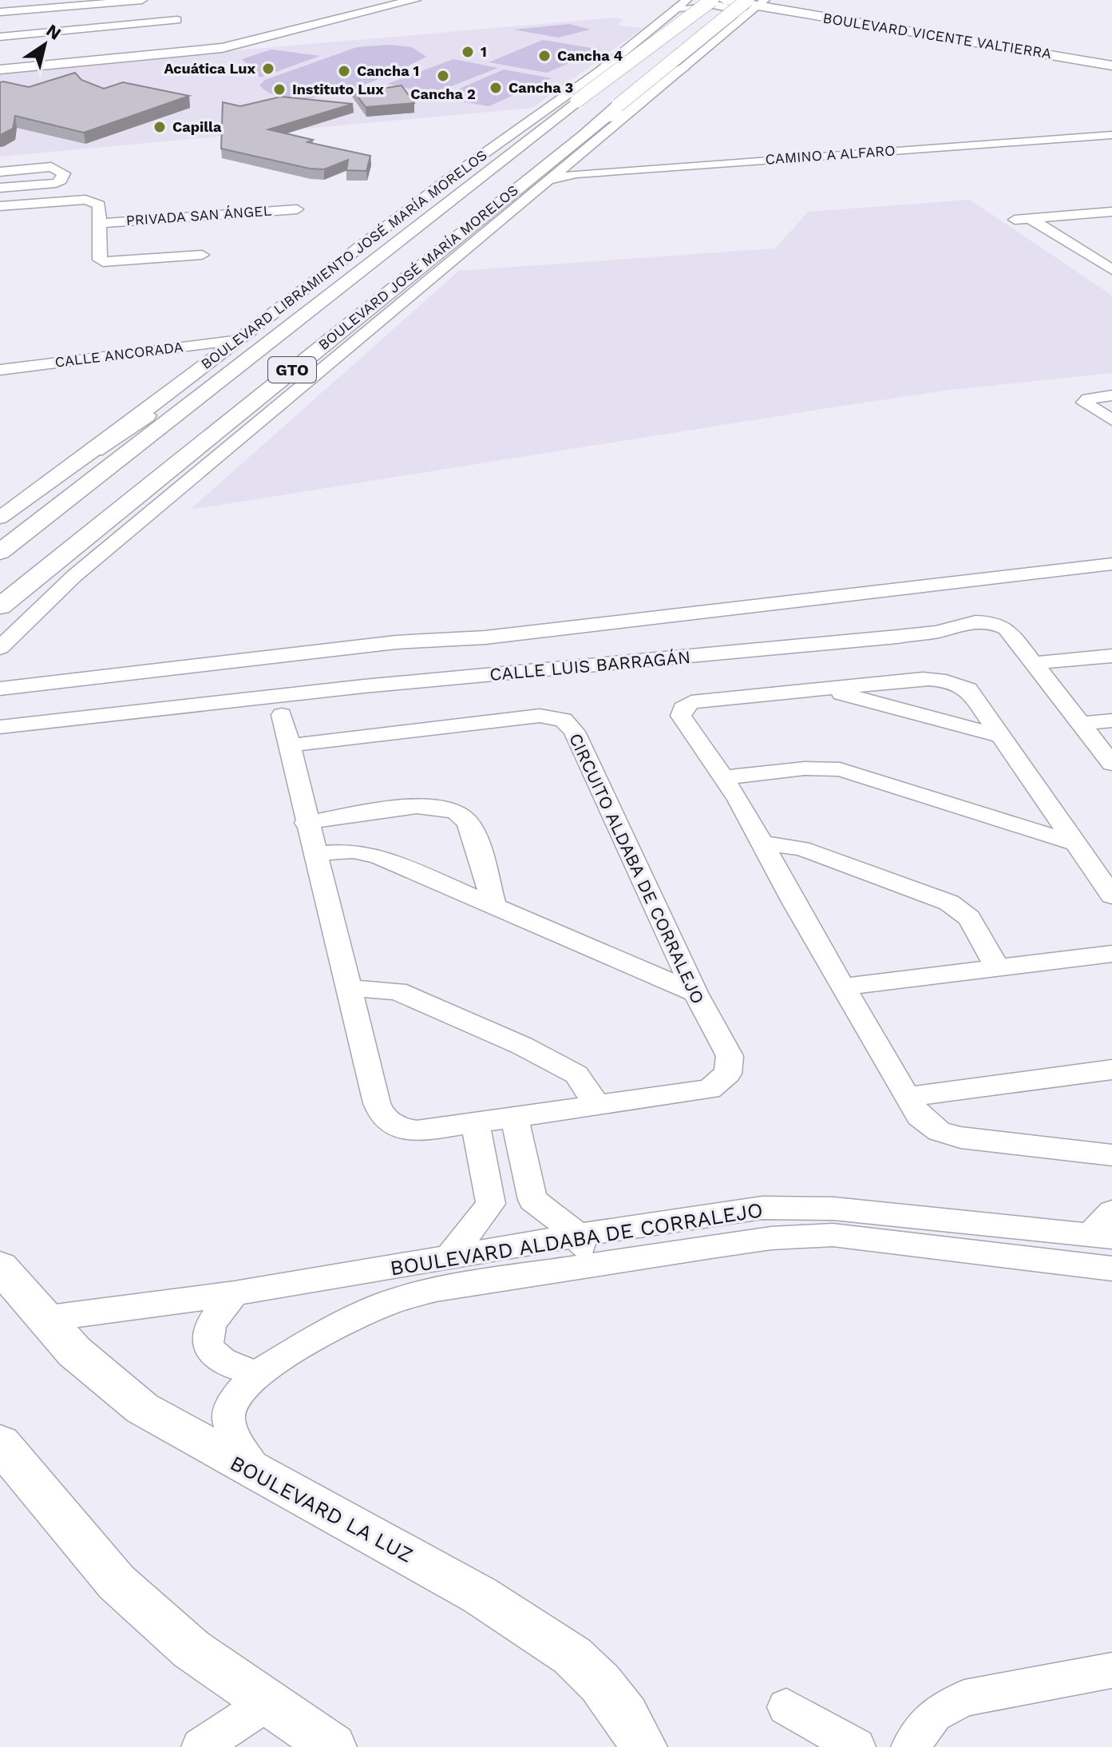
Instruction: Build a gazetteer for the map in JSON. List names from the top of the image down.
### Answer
{
  "streets": {
    "main road": [
      "BOULEVARD VICENTE VALTIERRA",
      "BOULEVARD JOSÉ MARÍA MORELOS",
      "GTO",
      "BOULEVARD LA LUZ"
    ],
    "street": [
      "CAMINO A ALFARO",
      "PRIVADA SAN ÁNGEL",
      "BOULEVARD LIBRAMIENTO JOSÉ MARÍA MORELOS",
      "CALLE ANCORADA",
      "CALLE LUIS BARRAGÁN",
      "CIRCUITO ALDABA DE CORRALEJO",
      "BOULEVARD ALDABA DE CORRALEJO"
    ]
  },
  "crossings": [
    ["BOULEVARD VICENTE VALTIERRA", "BOULEVARD JOSÉ MARÍA MORELOS"],
    ["CAMINO A ALFARO", "BOULEVARD JOSÉ MARÍA MORELOS"],
    ["BOULEVARD LIBRAMIENTO JOSÉ MARÍA MORELOS", "BOULEVARD JOSÉ MARÍA MORELOS"],
    ["BOULEVARD LIBRAMIENTO JOSÉ MARÍA MORELOS", "CALLE ANCORADA"],
    ["BOULEVARD ALDABA DE CORRALEJO", "BOULEVARD LA LUZ"]
  ],
  "places": [
    "1",
    "Cancha 4",
    "Acuática Lux",
    "Cancha 1",
    "Cancha 2",
    "Cancha 3",
    "Instituto Lux",
    "Capilla"
  ],
  "north": "top right"
}
